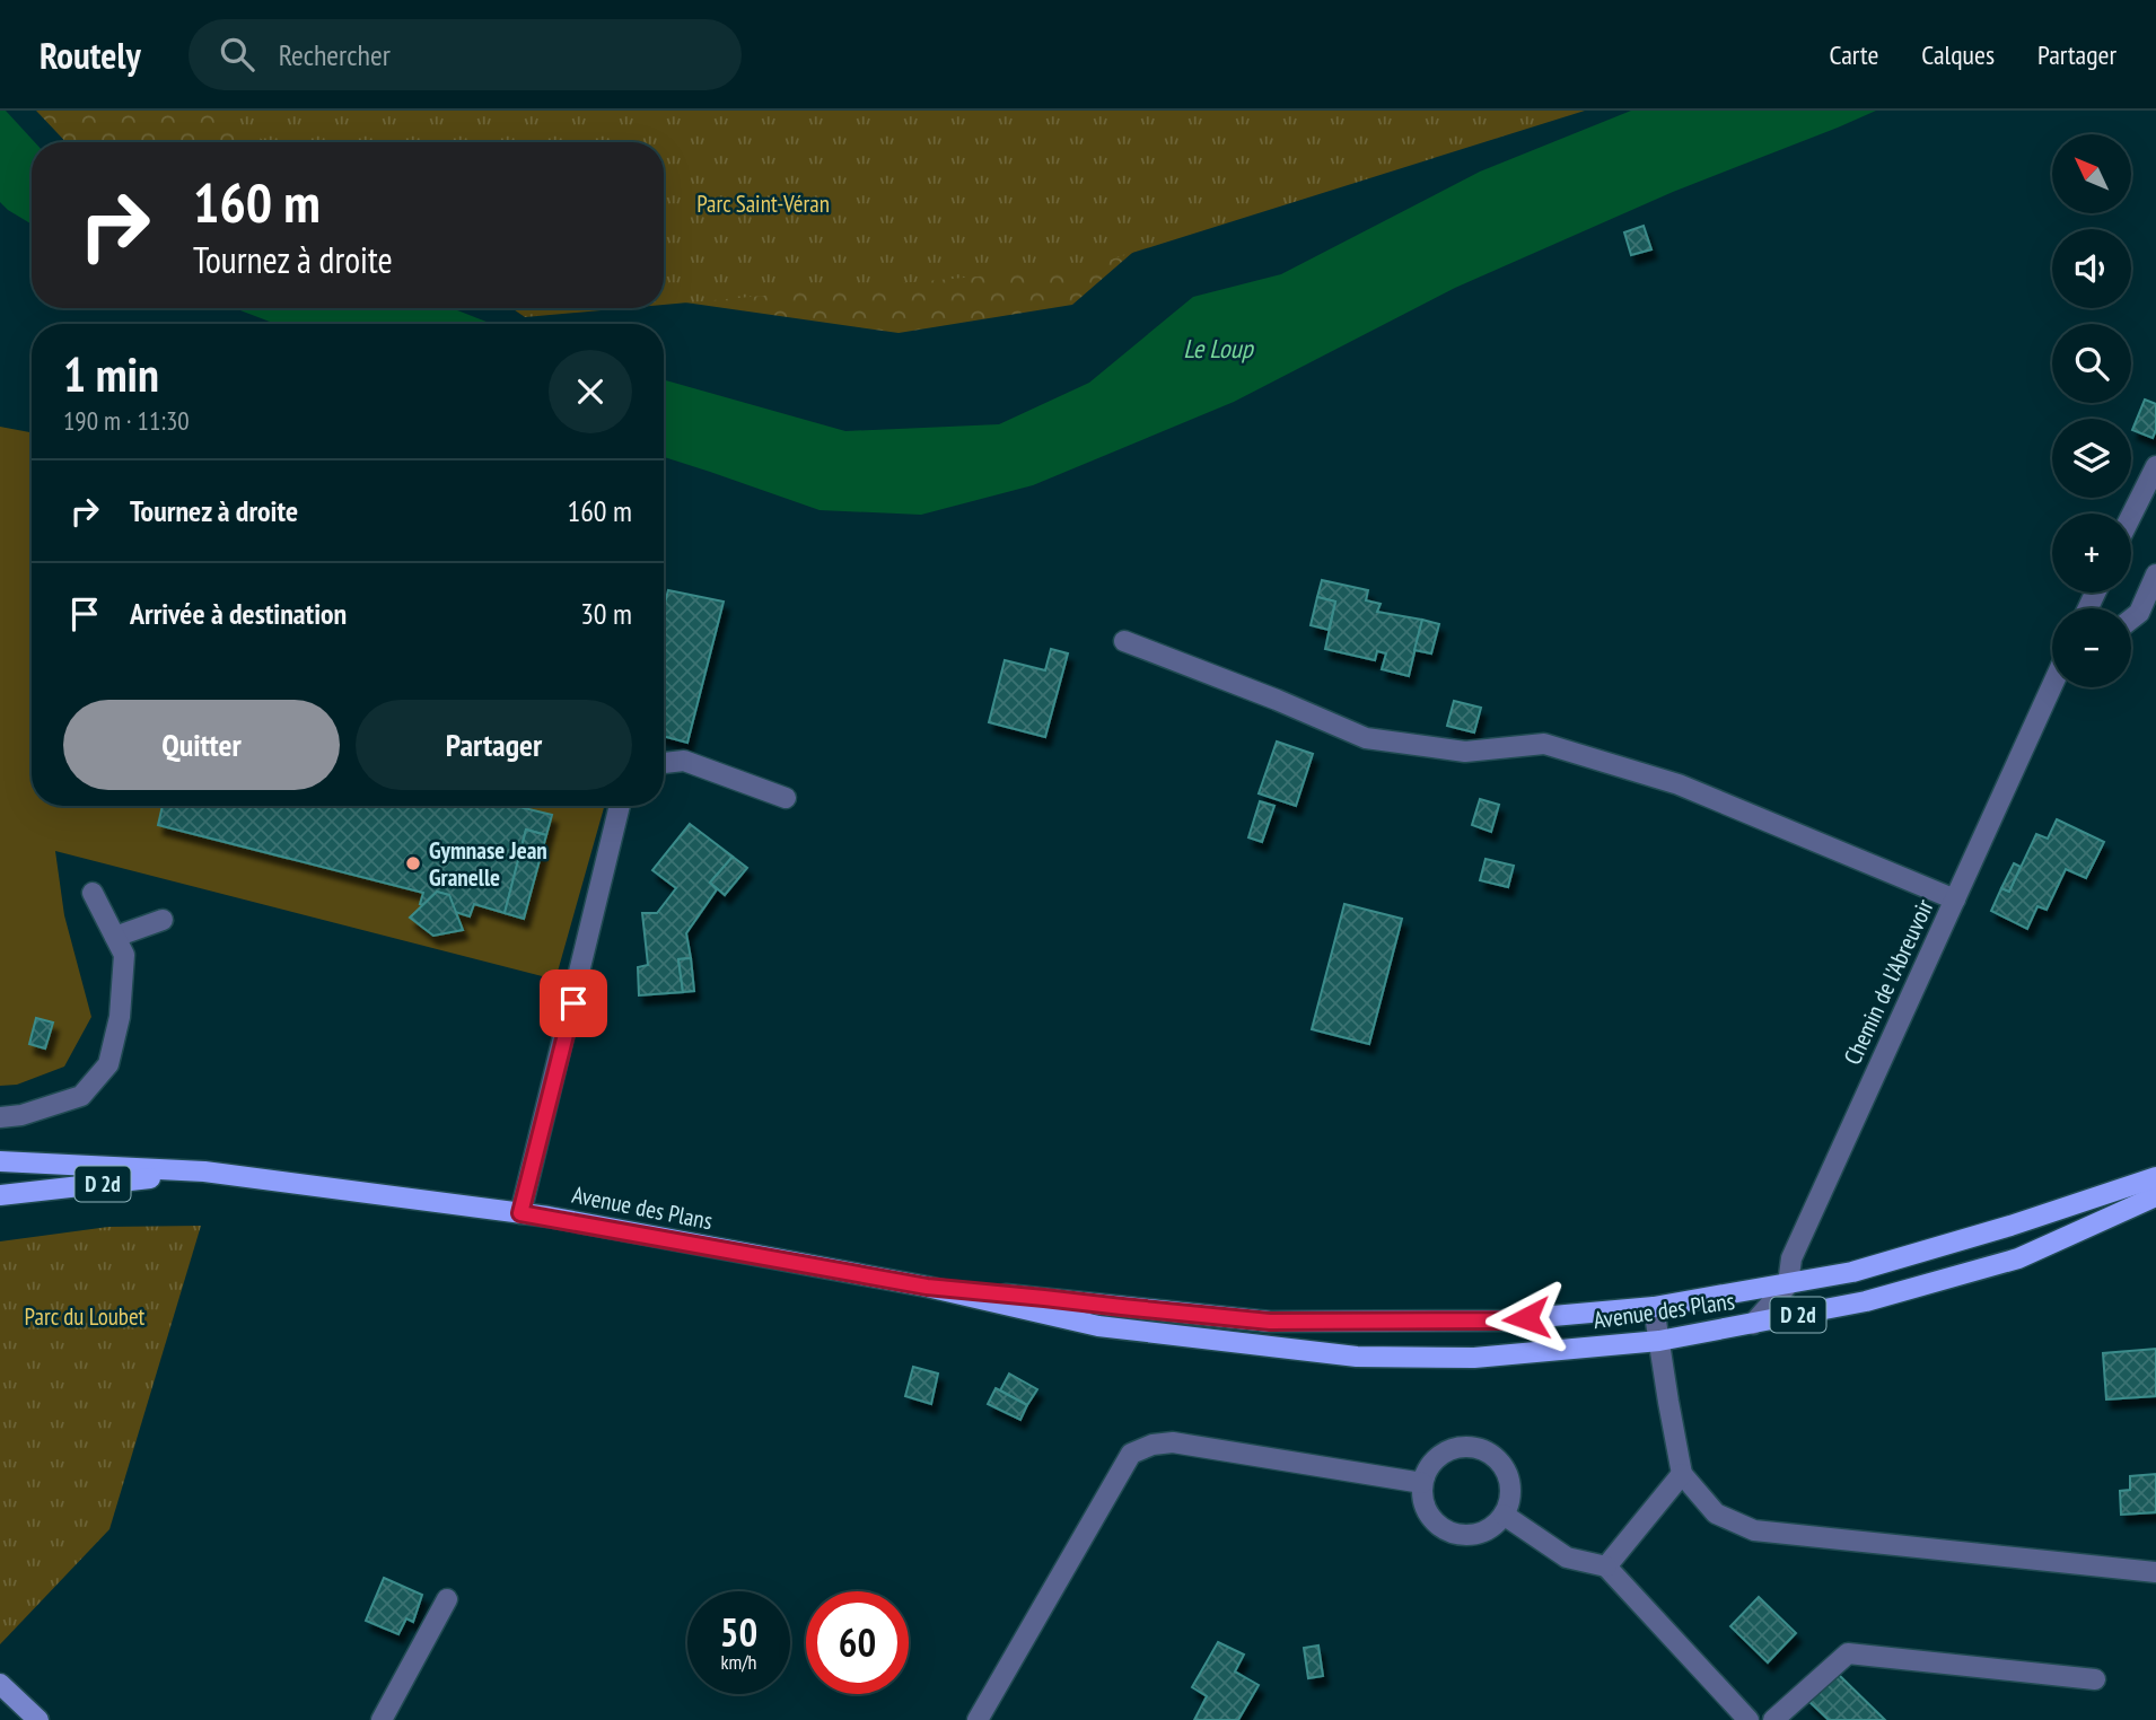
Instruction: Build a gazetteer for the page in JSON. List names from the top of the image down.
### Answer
{
  "streets": {
    "main road": ["D 2d", "Avenue des Plans"],
    "street": ["Chemin de l'Abreuvoir"]
  },
  "crossings": [
    ["Chemin de l'Abreuvoir", "Avenue des Plans"]
  ],
  "water": ["Le Loup"],
  "parks": ["Parc Saint-Véran", "Parc du Loubet"],
  "places": ["Gymnase Jean Granelle"],
  "north": "top left",
  "page": {
    "header": "Routely",
    "search": "Rechercher",
    "nav": ["Carte", "Calques", "Partager"],
    "map_buttons": ["+", "−"],
    "turn": ["160 m", "Tournez à droite"],
    "heading": ["1 min", "190 m · 11:30"],
    "list": [
      {
        "name": "Tournez à droite",
        "value": "160 m"
      },
      {
        "name": "Arrivée à destination",
        "value": "30 m"
      }
    ],
    "buttons": ["Quitter", "Partager"],
    "speed": "50 km/h",
    "limit": "60"
  }
}
